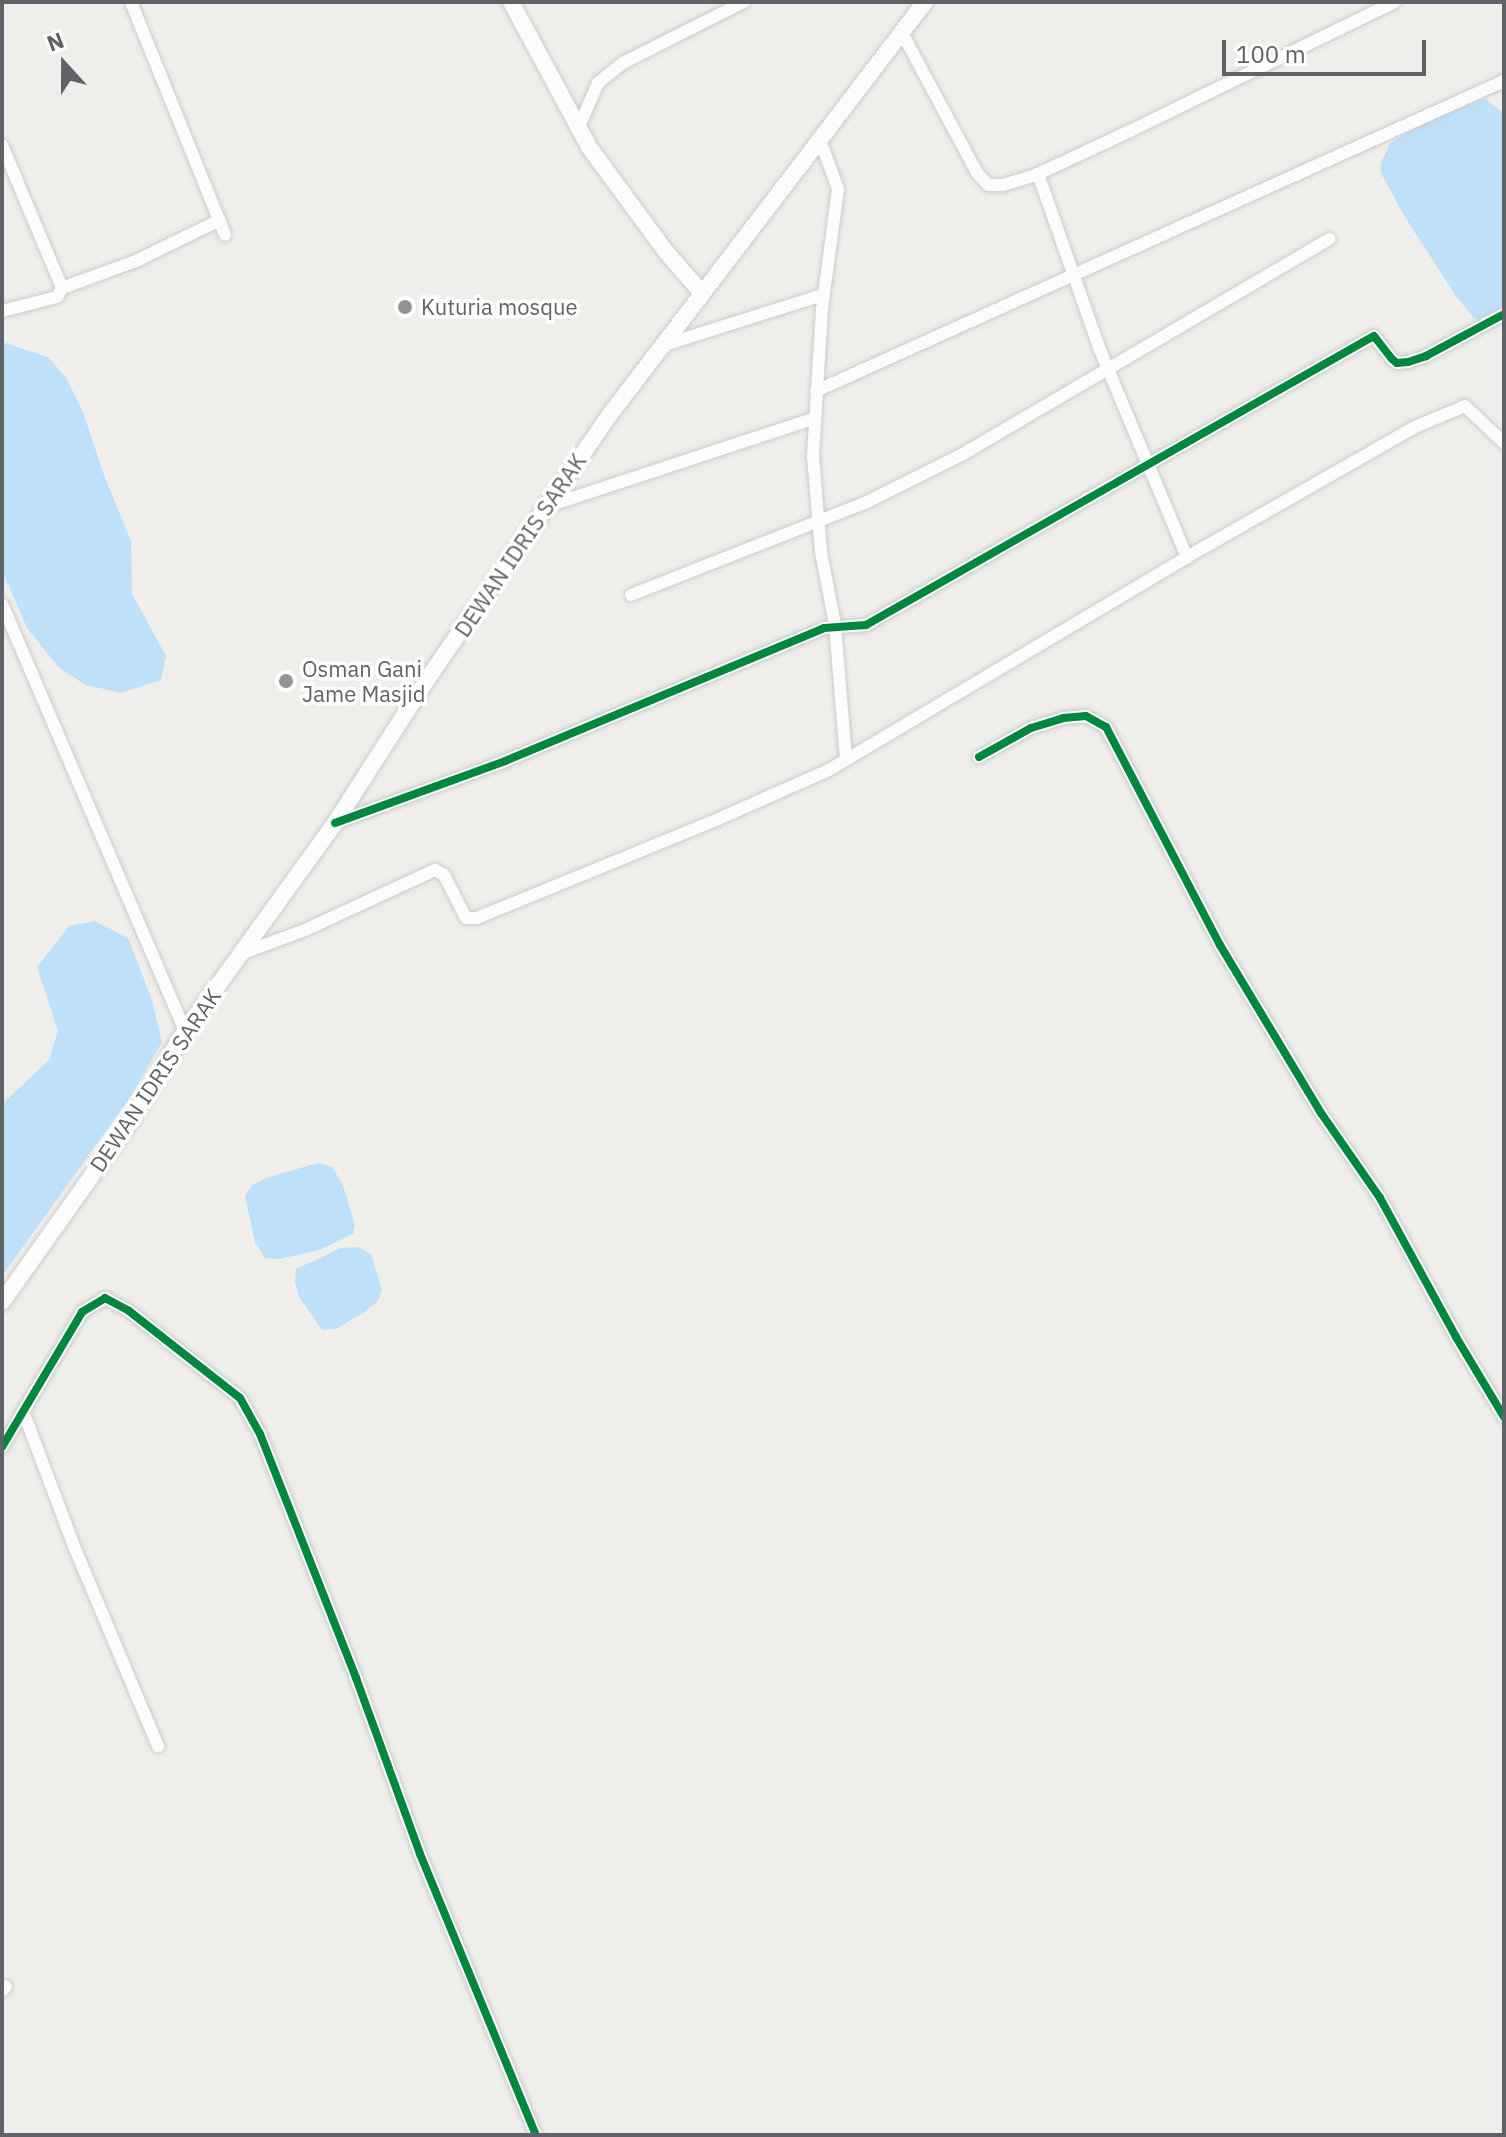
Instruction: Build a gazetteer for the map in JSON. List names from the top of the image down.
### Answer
{
  "streets": {
    "main road": ["DEWAN IDRIS SARAK"]
  },
  "places": ["Kuturia mosque", "Osman Gani Jame Masjid"],
  "scale_bar": "100 m",
  "north": "top"
}
